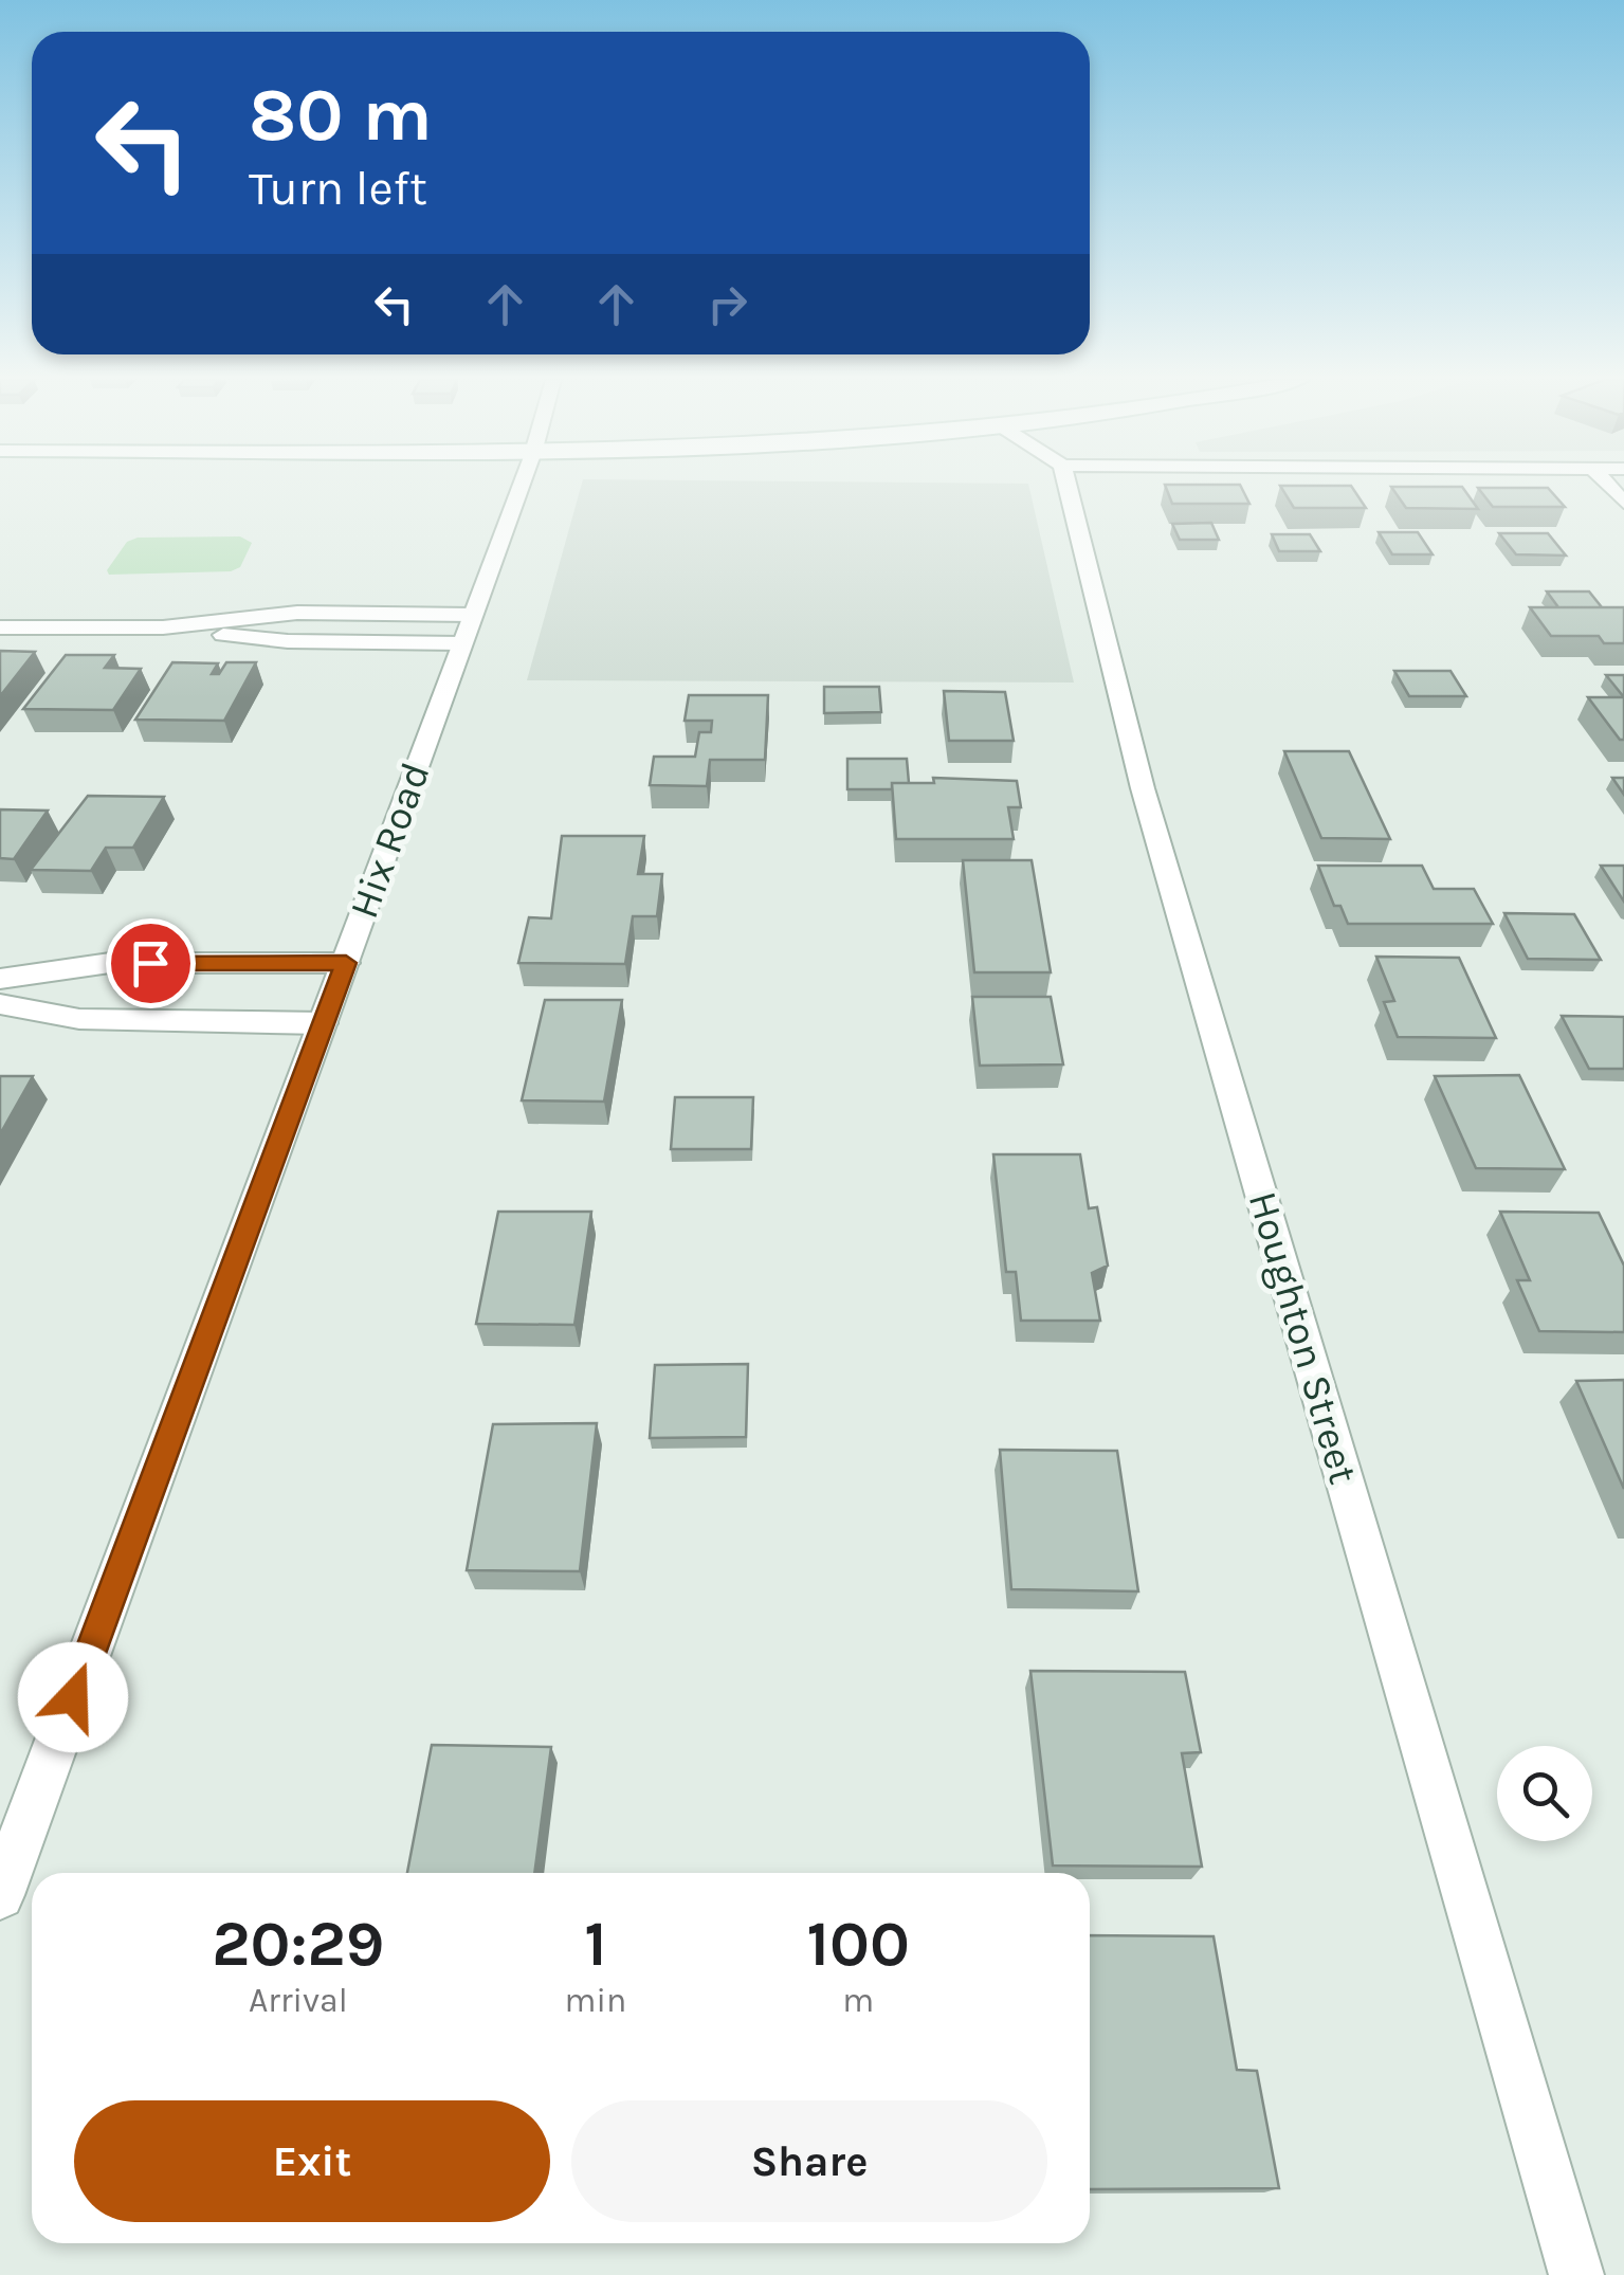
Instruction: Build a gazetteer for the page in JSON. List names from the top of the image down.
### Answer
{
  "streets": {
    "street": ["Hix Road", "Houghton Street"]
  },
  "page": {
    "turn": ["80 m", "Turn left"],
    "eta": [
      "20:29",
      "Arrival",
      "1",
      "min",
      "100",
      "m"
    ],
    "buttons": ["Exit", "Share"]
  }
}
